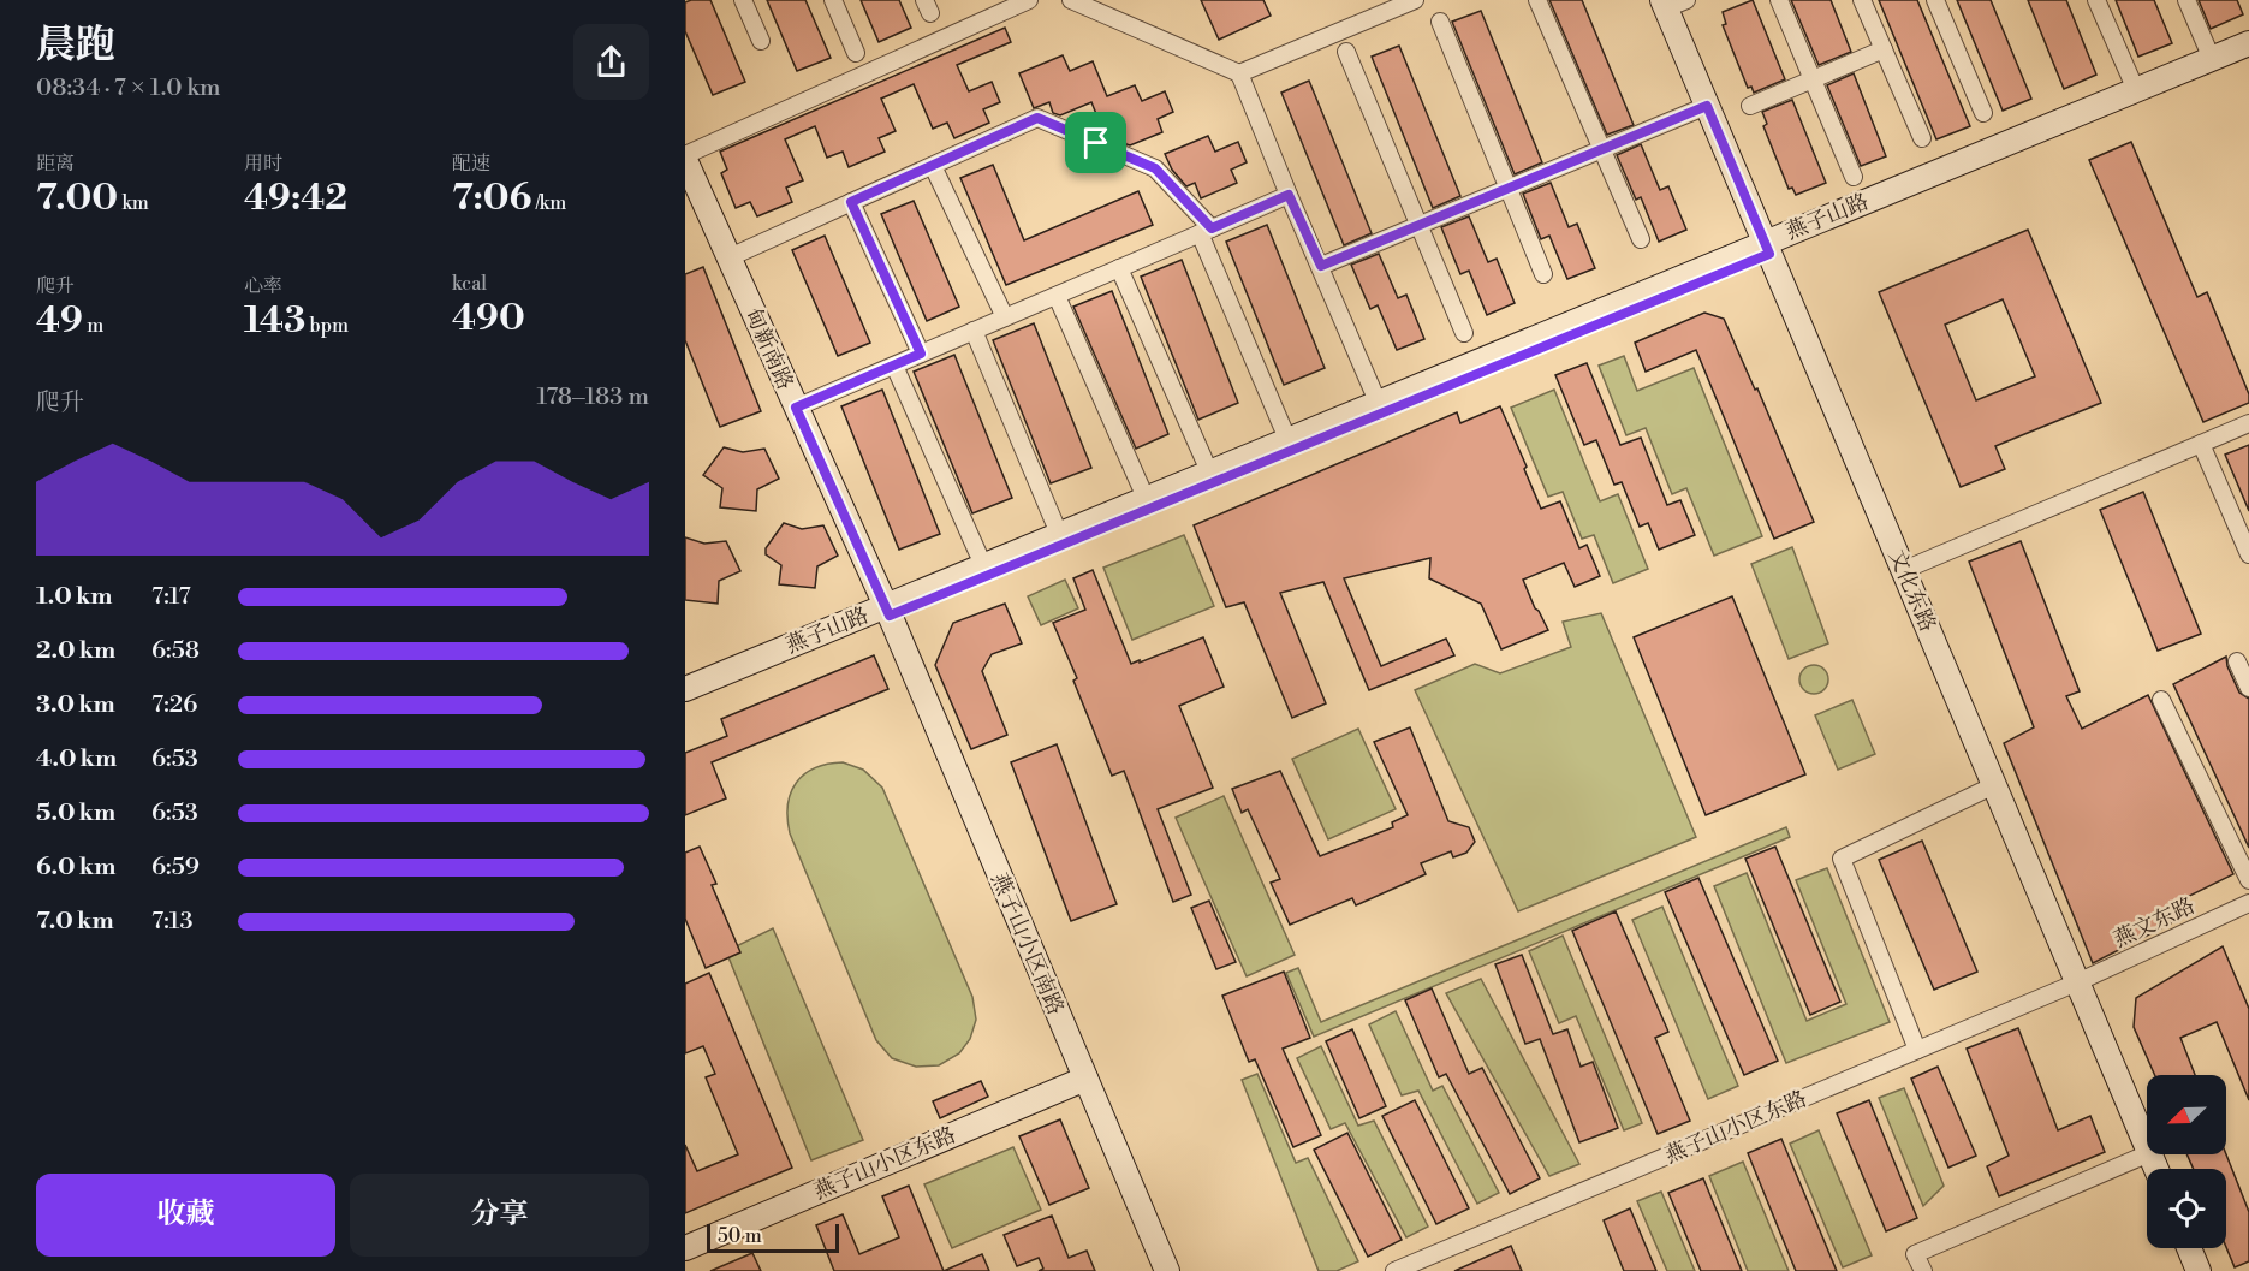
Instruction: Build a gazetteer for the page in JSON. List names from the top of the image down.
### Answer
{
  "streets": {
    "street": [
      "燕子山路",
      "甸新南路",
      "文化东路",
      "燕文东路",
      "燕子山小区南路",
      "燕子山小区东路"
    ]
  },
  "crossings": [
    ["燕子山路", "甸新南路"],
    ["燕子山路", "文化东路"],
    ["燕子山路", "燕子山小区南路"],
    ["甸新南路", "燕子山小区南路"],
    ["文化东路", "燕文东路"],
    ["文化东路", "燕子山小区东路"],
    ["燕文东路", "燕子山小区东路"],
    ["燕子山小区南路", "燕子山小区东路"]
  ],
  "scale_bar": "50 m",
  "north": "bottom left",
  "page": {
    "heading": ["晨跑", "08:34 · 7 × 1.0 km"],
    "stats": [
      ["距离", "7.00 km"],
      ["用时", "49:42"],
      ["配速", "7:06 /km"],
      ["爬升", "49 m"],
      ["心率", "143 bpm"],
      ["kcal", "490"]
    ],
    "chart": ["爬升", "178–183 m"],
    "list": [
      {
        "name": "1.0 km",
        "note": "7:17"
      },
      {
        "name": "2.0 km",
        "note": "6:58"
      },
      {
        "name": "3.0 km",
        "note": "7:26"
      },
      {
        "name": "4.0 km",
        "note": "6:53"
      },
      {
        "name": "5.0 km",
        "note": "6:53"
      },
      {
        "name": "6.0 km",
        "note": "6:59"
      },
      {
        "name": "7.0 km",
        "note": "7:13"
      }
    ],
    "buttons": ["收藏", "分享"],
    "scale": "50 m"
  }
}
